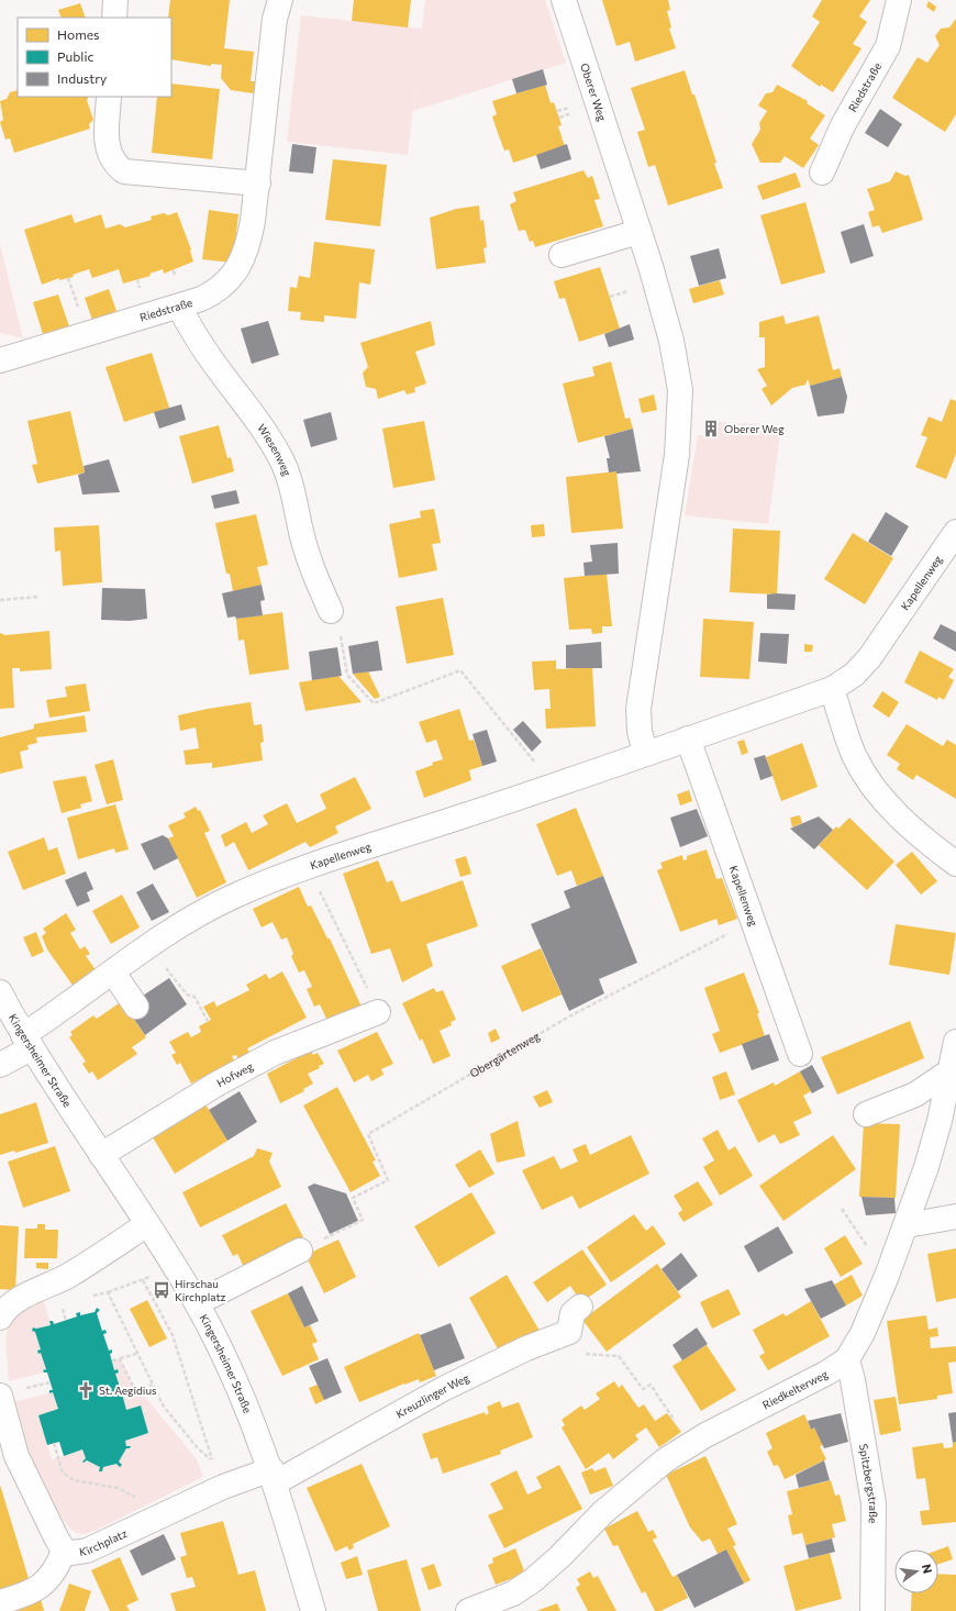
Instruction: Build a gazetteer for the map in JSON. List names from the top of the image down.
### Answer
{
  "streets": {
    "street": [
      "Riedstraße",
      "Oberer Weg",
      "Wiesenweg",
      "Kapellenweg",
      "Kingersheimer Straße",
      "Hofweg",
      "Riedkelterweg",
      "Kreuzlinger Weg",
      "Spitzbergstraße",
      "Kirchplatz"
    ],
    "path": ["Obergärtenweg"]
  },
  "crossings": [
    ["Riedstraße", "Wiesenweg"],
    ["Oberer Weg", "Kapellenweg"],
    ["Kapellenweg", "Obergärtenweg"],
    ["Kapellenweg", "Kingersheimer Straße"],
    ["Kingersheimer Straße", "Hofweg"],
    ["Kingersheimer Straße", "Kreuzlinger Weg"],
    ["Kingersheimer Straße", "Kirchplatz"],
    ["Riedkelterweg", "Spitzbergstraße"],
    ["Kreuzlinger Weg", "Kirchplatz"]
  ],
  "places": {
    "building": ["Oberer Weg"],
    "bus stop": ["Hirschau Kirchplatz"],
    "church": ["St. Aegidius"]
  },
  "legend": ["Homes", "Public", "Industry"],
  "north": "right"
}
